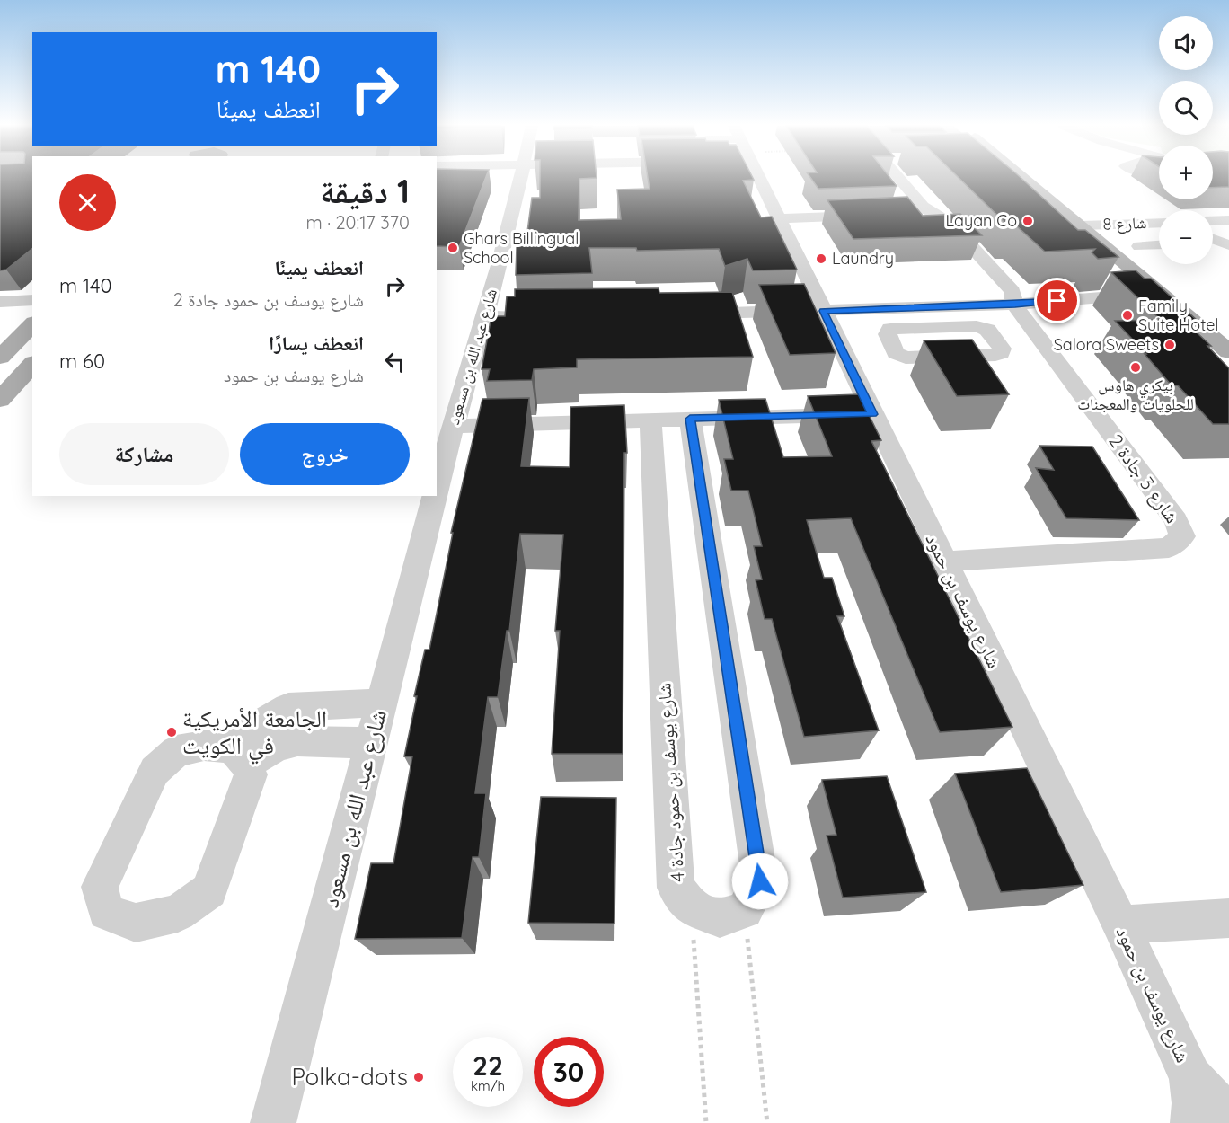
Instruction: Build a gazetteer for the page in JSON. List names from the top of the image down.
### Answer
{
  "streets": {
    "street": [
      "شارع 8",
      "شارع عبد الله بن مسعود",
      "شارع 3 جادة 2",
      "شارع يوسف بن حمود",
      "شارع يوسف بن حمود جادة 4"
    ]
  },
  "crossings": [
    ["شارع 3 جادة 2", "شارع يوسف بن حمود"]
  ],
  "places": [
    "Layan Co",
    "Ghars Billingual School",
    "Laundry",
    "Family Suite Hotel",
    "Salora Sweets",
    "بيكري هاوس للحلويات والمعجنات",
    "الجامعة الأمريكية في الكويت",
    "Polka-dots"
  ],
  "page": {
    "map_buttons": ["+", "−"],
    "turn": ["140 m", "انعطف يمينًا"],
    "heading": ["1 دقيقة", "370 m · 20:17"],
    "list": [
      {
        "name": "انعطف يمينًا",
        "note": "شارع يوسف بن حمود جادة 2",
        "value": "140 m"
      },
      {
        "name": "انعطف يسارًا",
        "note": "شارع يوسف بن حمود",
        "value": "60 m"
      }
    ],
    "buttons": ["خروج", "مشاركة"],
    "speed": "22 km/h",
    "limit": "30"
  }
}
